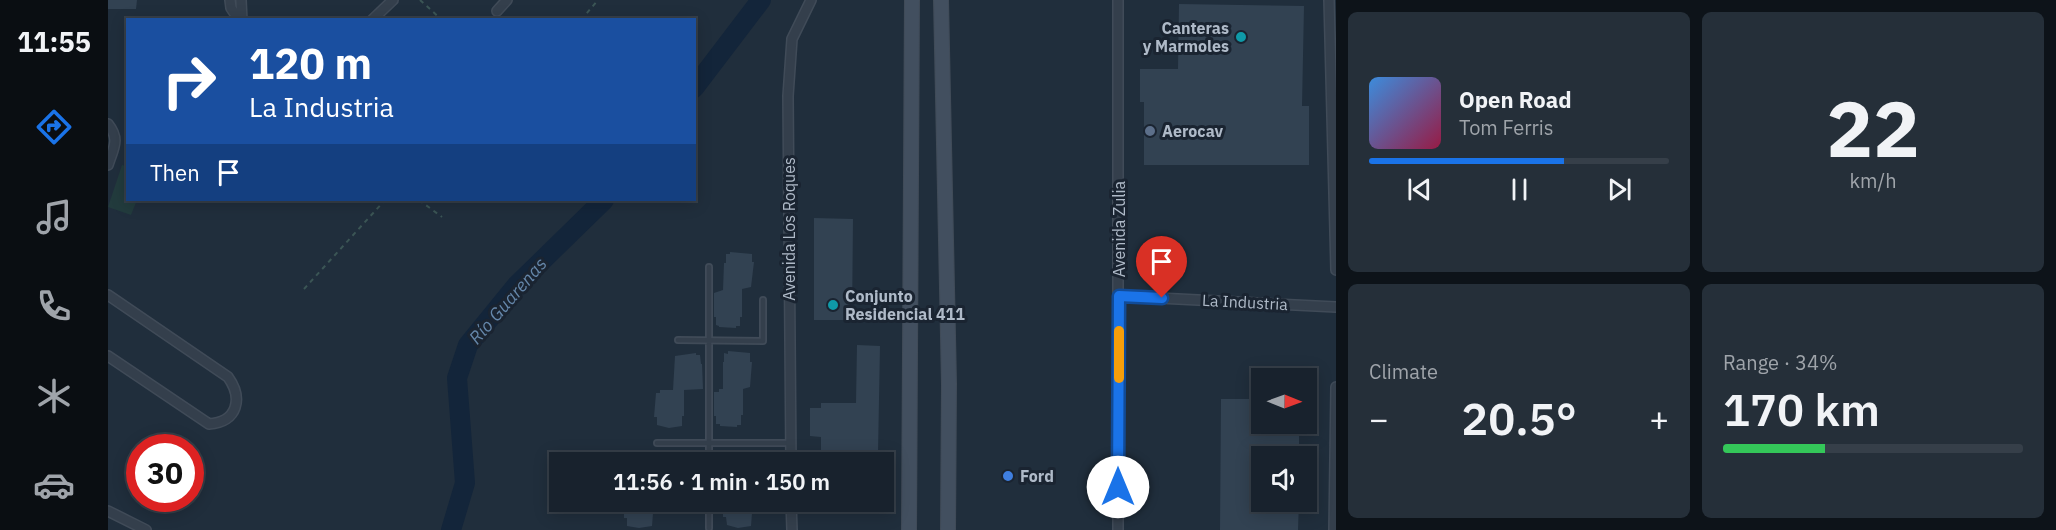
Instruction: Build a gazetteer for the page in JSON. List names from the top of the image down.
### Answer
{
  "streets": {
    "street": ["Avenida Los Roques", "Avenida Zulia", "La Industria"]
  },
  "crossings": [
    ["Avenida Zulia", "La Industria"]
  ],
  "water": ["Río Guarenas"],
  "places": [
    "Canteras y Marmoles",
    "Aerocav",
    "Conjunto Residencial 411",
    "Ford"
  ],
  "north": "right",
  "page": {
    "tabs": "11:55",
    "tile": [
      ["22", "km/h"],
      "Climate",
      ["Range · 34%", "170 km"]
    ],
    "turn": ["120 m", "La Industria"],
    "song": ["Open Road", "Tom Ferris"],
    "then": "Then",
    "heat": ["−", "20.5°", "+"],
    "limit": "30",
    "trip": "11:56 · 1 min · 150 m"
  }
}
